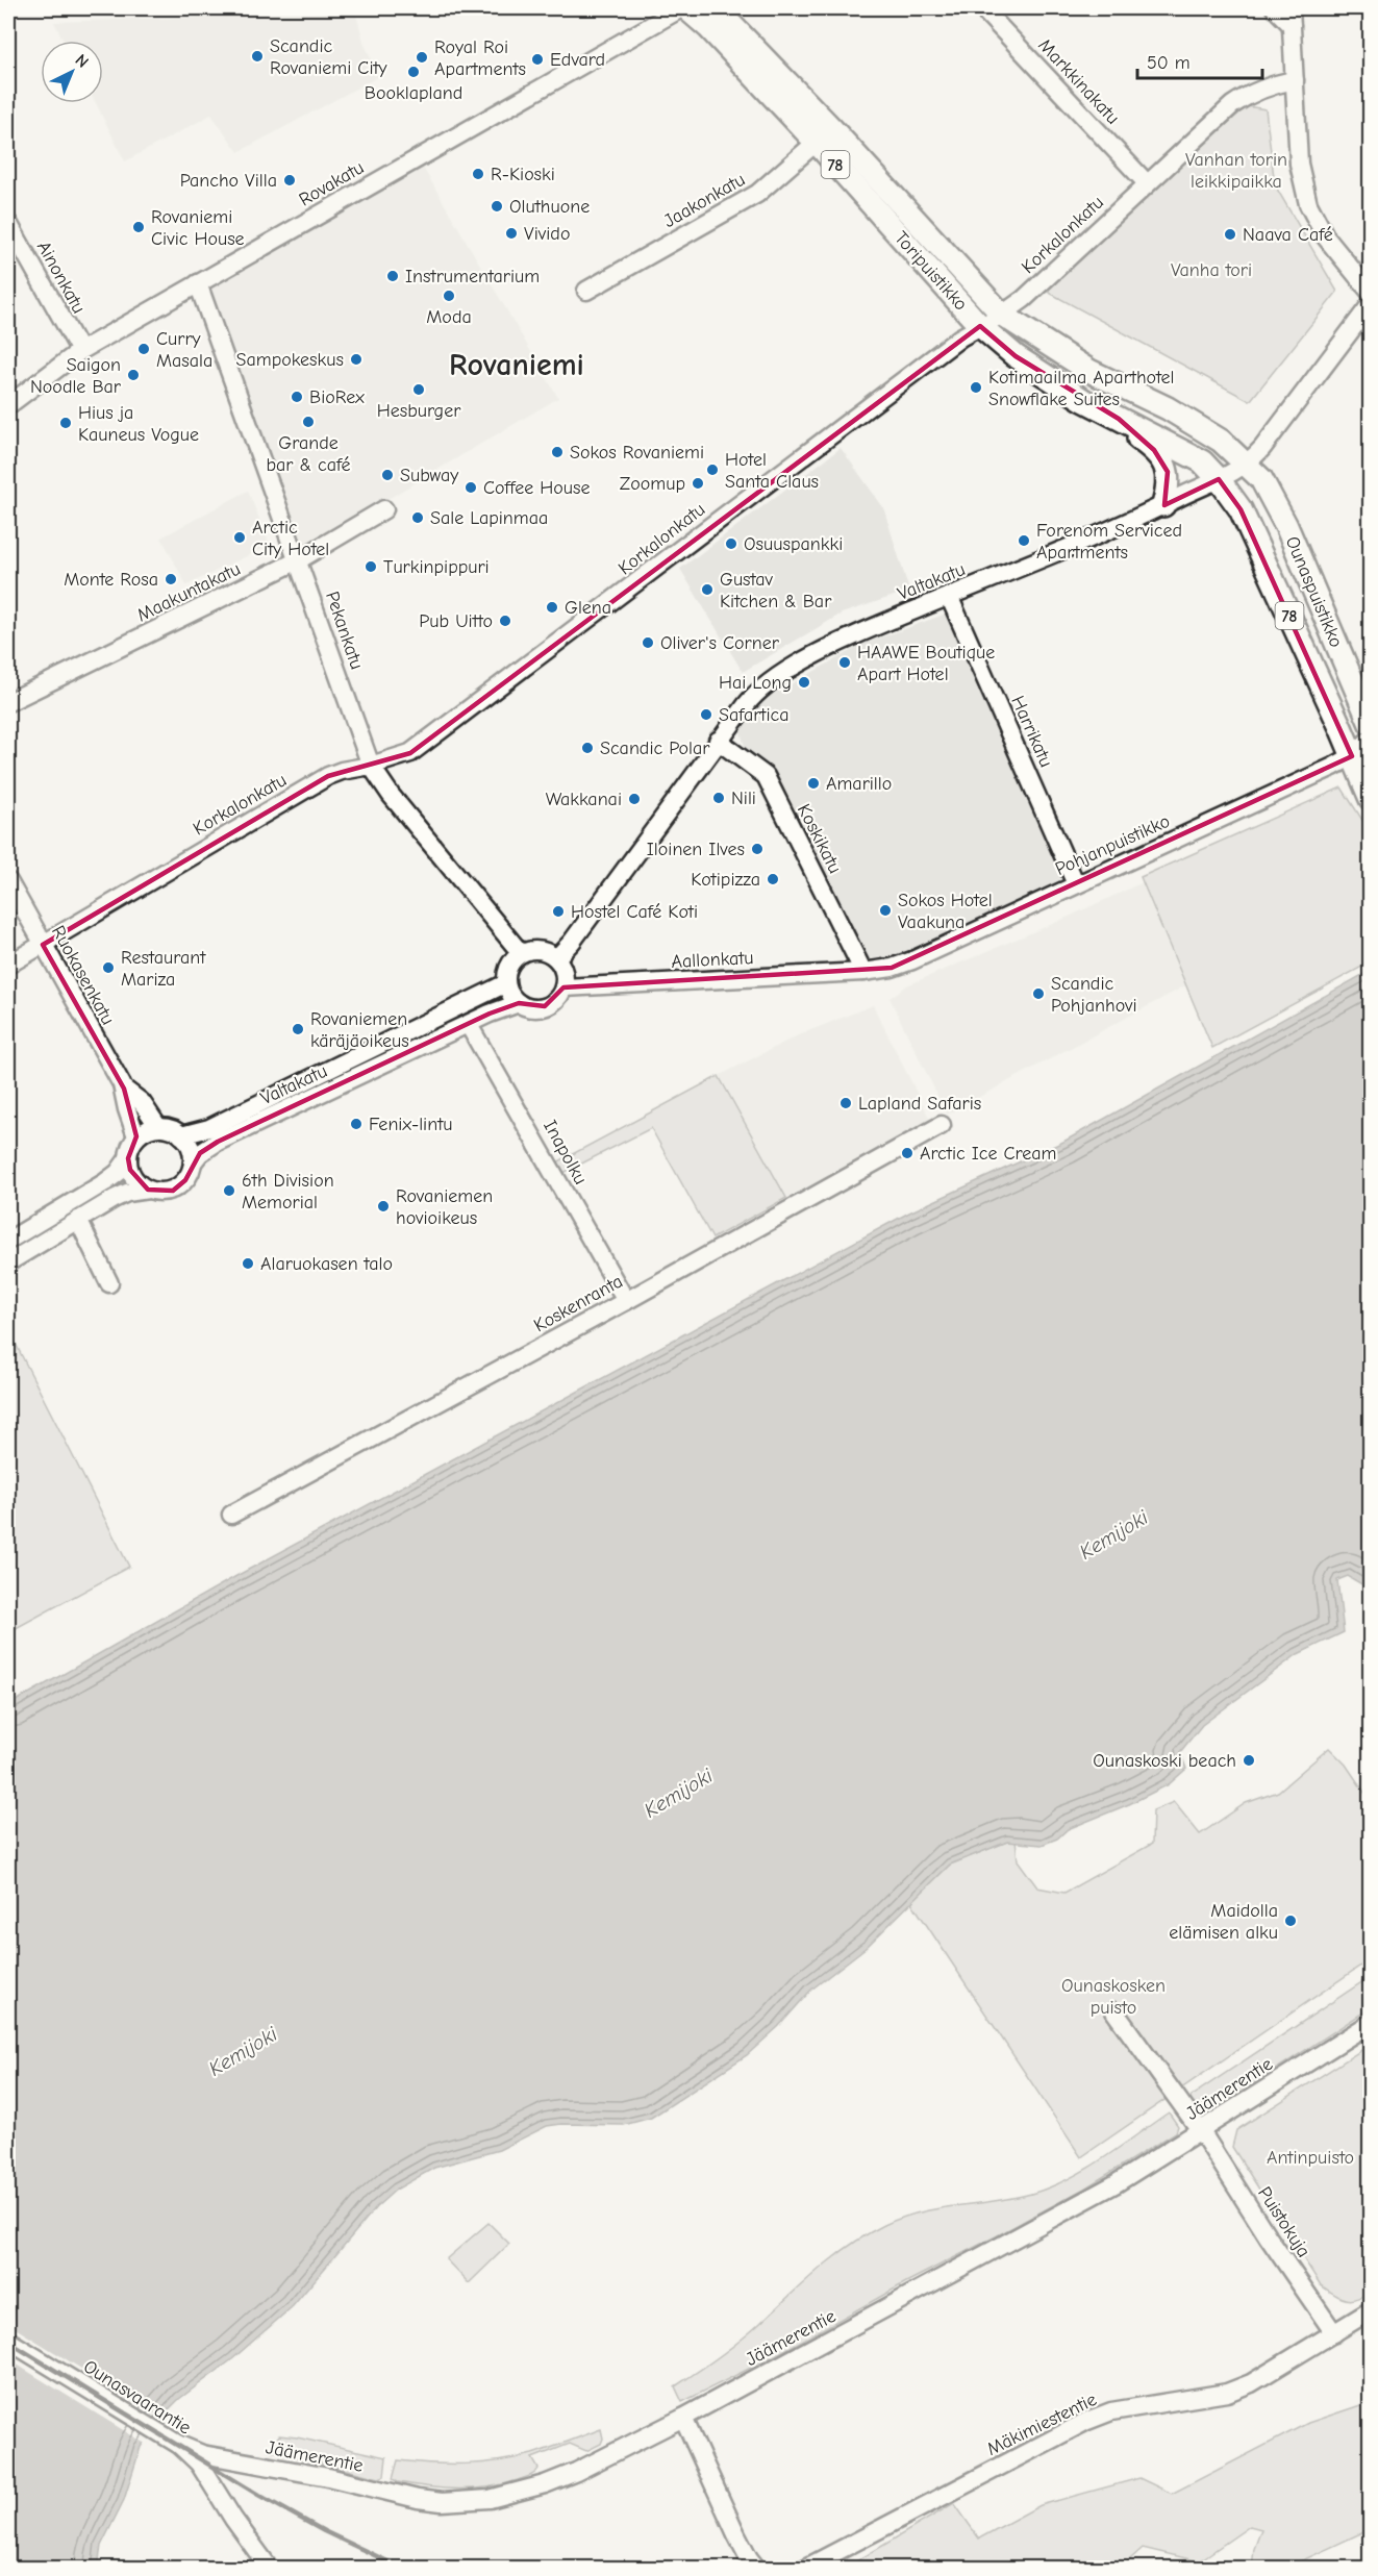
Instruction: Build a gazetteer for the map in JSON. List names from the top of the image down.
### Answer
{
  "streets": {
    "main road": ["78", "Toripuistikko", "Ounaspuistikko"],
    "street": [
      "Markkinakatu",
      "Rovakatu",
      "Jaakonkatu",
      "Korkalonkatu",
      "Ainonkatu",
      "Valtakatu",
      "Maakuntakatu",
      "Pekankatu",
      "Harrikatu",
      "Koskikatu",
      "Pohjanpuistikko",
      "Aallonkatu",
      "Ruokasenkatu",
      "Inapolku",
      "Koskenranta",
      "Jäämerentie",
      "Puistokuja",
      "Ounasvaarantie",
      "Mäkimiestentie"
    ]
  },
  "crossings": [
    ["Markkinakatu", "Korkalonkatu"],
    ["Rovakatu", "Toripuistikko"],
    ["Rovakatu", "Ainonkatu"],
    ["Rovakatu", "Pekankatu"],
    ["Jaakonkatu", "Toripuistikko"],
    ["Korkalonkatu", "Toripuistikko"],
    ["Korkalonkatu", "Pekankatu"],
    ["Korkalonkatu", "Ruokasenkatu"],
    ["Toripuistikko", "Valtakatu"],
    ["Toripuistikko", "Ounaspuistikko"],
    ["Valtakatu", "Ounaspuistikko"],
    ["Valtakatu", "Pekankatu"],
    ["Valtakatu", "Harrikatu"],
    ["Valtakatu", "Koskikatu"],
    ["Valtakatu", "Aallonkatu"],
    ["Valtakatu", "Ruokasenkatu"],
    ["Valtakatu", "Inapolku"],
    ["Maakuntakatu", "Pekankatu"],
    ["Ounaspuistikko", "Pohjanpuistikko"],
    ["Pekankatu", "Aallonkatu"],
    ["Harrikatu", "Pohjanpuistikko"],
    ["Koskikatu", "Pohjanpuistikko"],
    ["Koskikatu", "Aallonkatu"],
    ["Pohjanpuistikko", "Aallonkatu"],
    ["Inapolku", "Koskenranta"],
    ["Jäämerentie", "Puistokuja"],
    ["Jäämerentie", "Ounasvaarantie"],
    ["Puistokuja", "Mäkimiestentie"]
  ],
  "districts": ["Rovaniemi"],
  "water": ["Kemijoki"],
  "parks": [
    "Vanhan torin leikkipaikka",
    "Vanha tori",
    "Ounaskosken puisto",
    "Antinpuisto"
  ],
  "places": [
    "Scandic Rovaniemi City",
    "Royal Roi Apartments",
    "Edvard",
    "Booklapland",
    "R-Kioski",
    "Pancho Villa",
    "Oluthuone",
    "Rovaniemi Civic House",
    "Vivido",
    "Naava Café",
    "Instrumentarium",
    "Moda",
    "Curry Masala",
    "Sampokeskus",
    "Saigon Noodle Bar",
    "Kotimaailma Aparthotel Snowflake Suites",
    "Hesburger",
    "BioRex",
    "Grande bar & café",
    "Hius ja Kauneus Vogue",
    "Sokos Rovaniemi",
    "Hotel Santa Claus",
    "Subway",
    "Zoomup",
    "Coffee House",
    "Sale Lapinmaa",
    "Arctic City Hotel",
    "Forenom Serviced Apartments",
    "Osuuspankki",
    "Turkinpippuri",
    "Monte Rosa",
    "Gustav Kitchen & Bar",
    "Glena",
    "Pub Uitto",
    "Oliver's Corner",
    "HAAWE Boutique Apart Hotel",
    "Hai Long",
    "Safartica",
    "Scandic Polar",
    "Amarillo",
    "Nili",
    "Wakkanai",
    "Iloinen Ilves",
    "Kotipizza",
    "Sokos Hotel Vaakuna",
    "Hostel Café Koti",
    "Restaurant Mariza",
    "Scandic Pohjanhovi",
    "Rovaniemen käräjäoikeus",
    "Lapland Safaris",
    "Fenix-lintu",
    "Arctic Ice Cream",
    "6th Division Memorial",
    "Rovaniemen hovioikeus",
    "Alaruokasen talo",
    "Ounaskoski beach",
    "Maidolla elämisen alku"
  ],
  "scale_bar": "50 m",
  "north": "top right"
}
